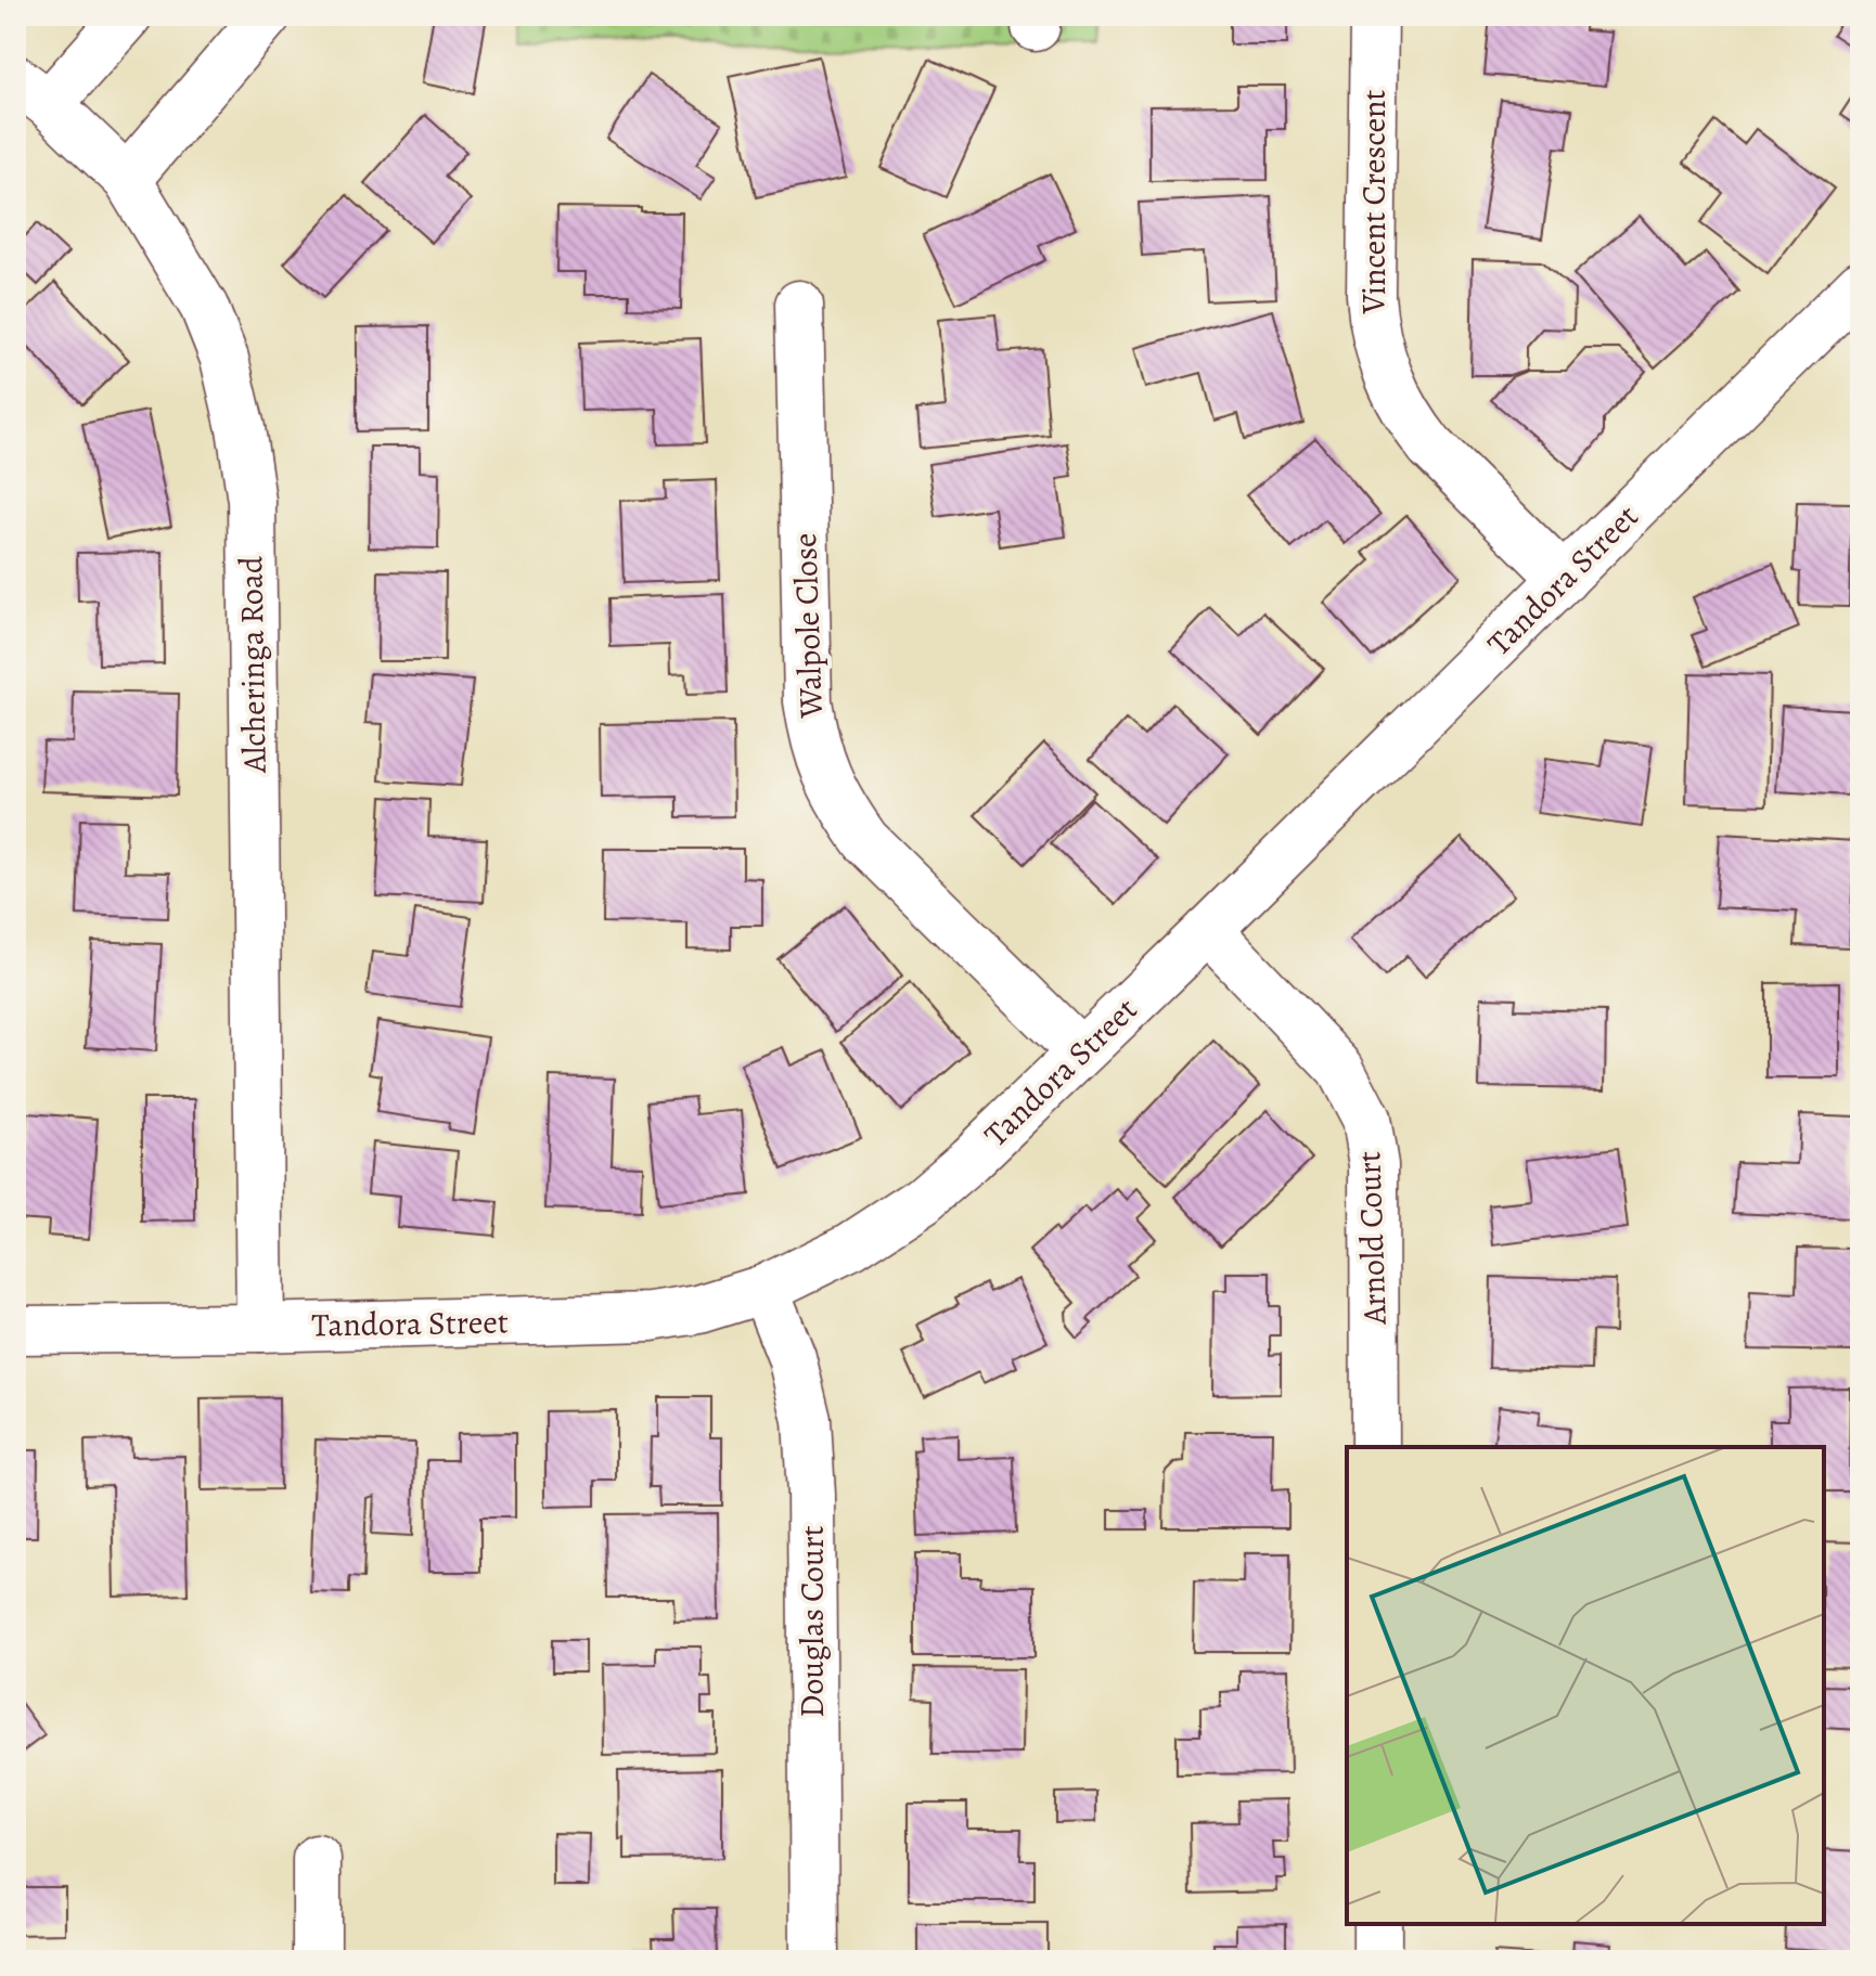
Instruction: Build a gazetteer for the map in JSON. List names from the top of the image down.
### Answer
{
  "streets": {
    "street": [
      "Vincent Crescent",
      "Tandora Street",
      "Walpole Close",
      "Alcheringa Road",
      "Arnold Court",
      "Douglas Court"
    ]
  },
  "crossings": [
    ["Vincent Crescent", "Tandora Street"],
    ["Tandora Street", "Walpole Close"],
    ["Tandora Street", "Alcheringa Road"],
    ["Tandora Street", "Arnold Court"],
    ["Tandora Street", "Douglas Court"]
  ]
}
